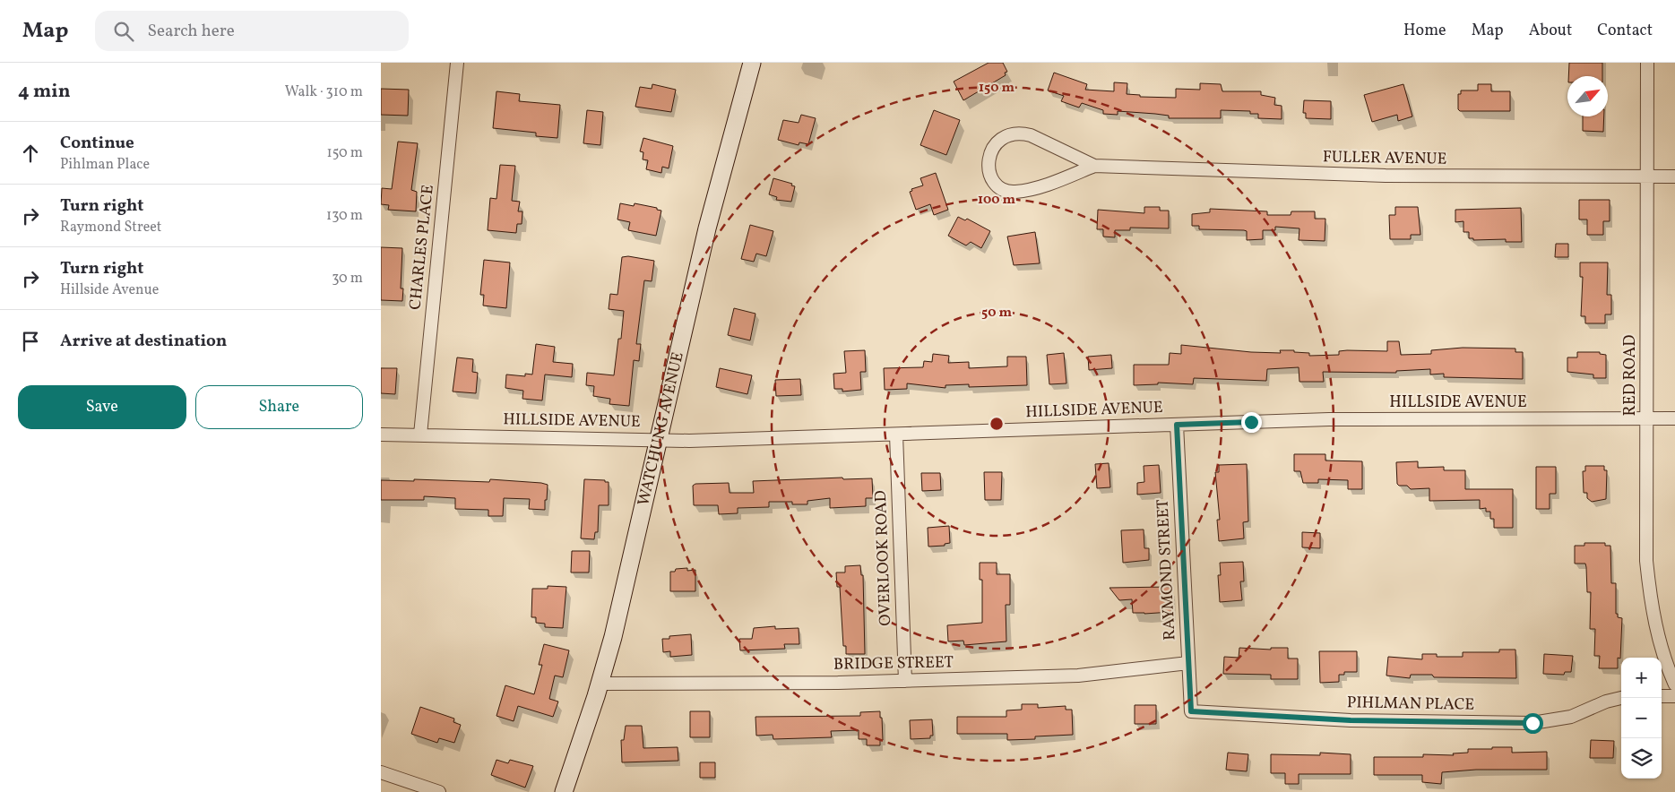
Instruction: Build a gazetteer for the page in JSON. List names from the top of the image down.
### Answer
{
  "streets": {
    "main road": ["WATCHUNG AVENUE"],
    "street": [
      "FULLER AVENUE",
      "CHARLES PLACE",
      "RED ROAD",
      "HILLSIDE AVENUE",
      "OVERLOOK ROAD",
      "RAYMOND STREET",
      "BRIDGE STREET",
      "PIHLMAN PLACE"
    ]
  },
  "crossings": [
    ["FULLER AVENUE", "RED ROAD"],
    ["CHARLES PLACE", "HILLSIDE AVENUE"],
    ["RED ROAD", "HILLSIDE AVENUE"],
    ["HILLSIDE AVENUE", "WATCHUNG AVENUE"],
    ["HILLSIDE AVENUE", "OVERLOOK ROAD"],
    ["HILLSIDE AVENUE", "RAYMOND STREET"],
    ["WATCHUNG AVENUE", "BRIDGE STREET"],
    ["OVERLOOK ROAD", "BRIDGE STREET"],
    ["RAYMOND STREET", "BRIDGE STREET"],
    ["RAYMOND STREET", "PIHLMAN PLACE"]
  ],
  "north": "top right",
  "page": {
    "header": "Map",
    "search": "Search here",
    "nav": [
      "Home",
      "Map",
      "About",
      "Contact"
    ],
    "heading": ["4 min", "Walk · 310 m"],
    "list": [
      ["Continue", "Pihlman Place", "150 m"],
      ["Turn right", "Raymond Street", "130 m"],
      ["Turn right", "Hillside Avenue", "30 m"],
      "Arrive at destination"
    ],
    "buttons": ["Save", "Share"],
    "map_buttons": ["+", "−"]
  },
  "rings": ["150 m", "100 m", "50 m"]
}
